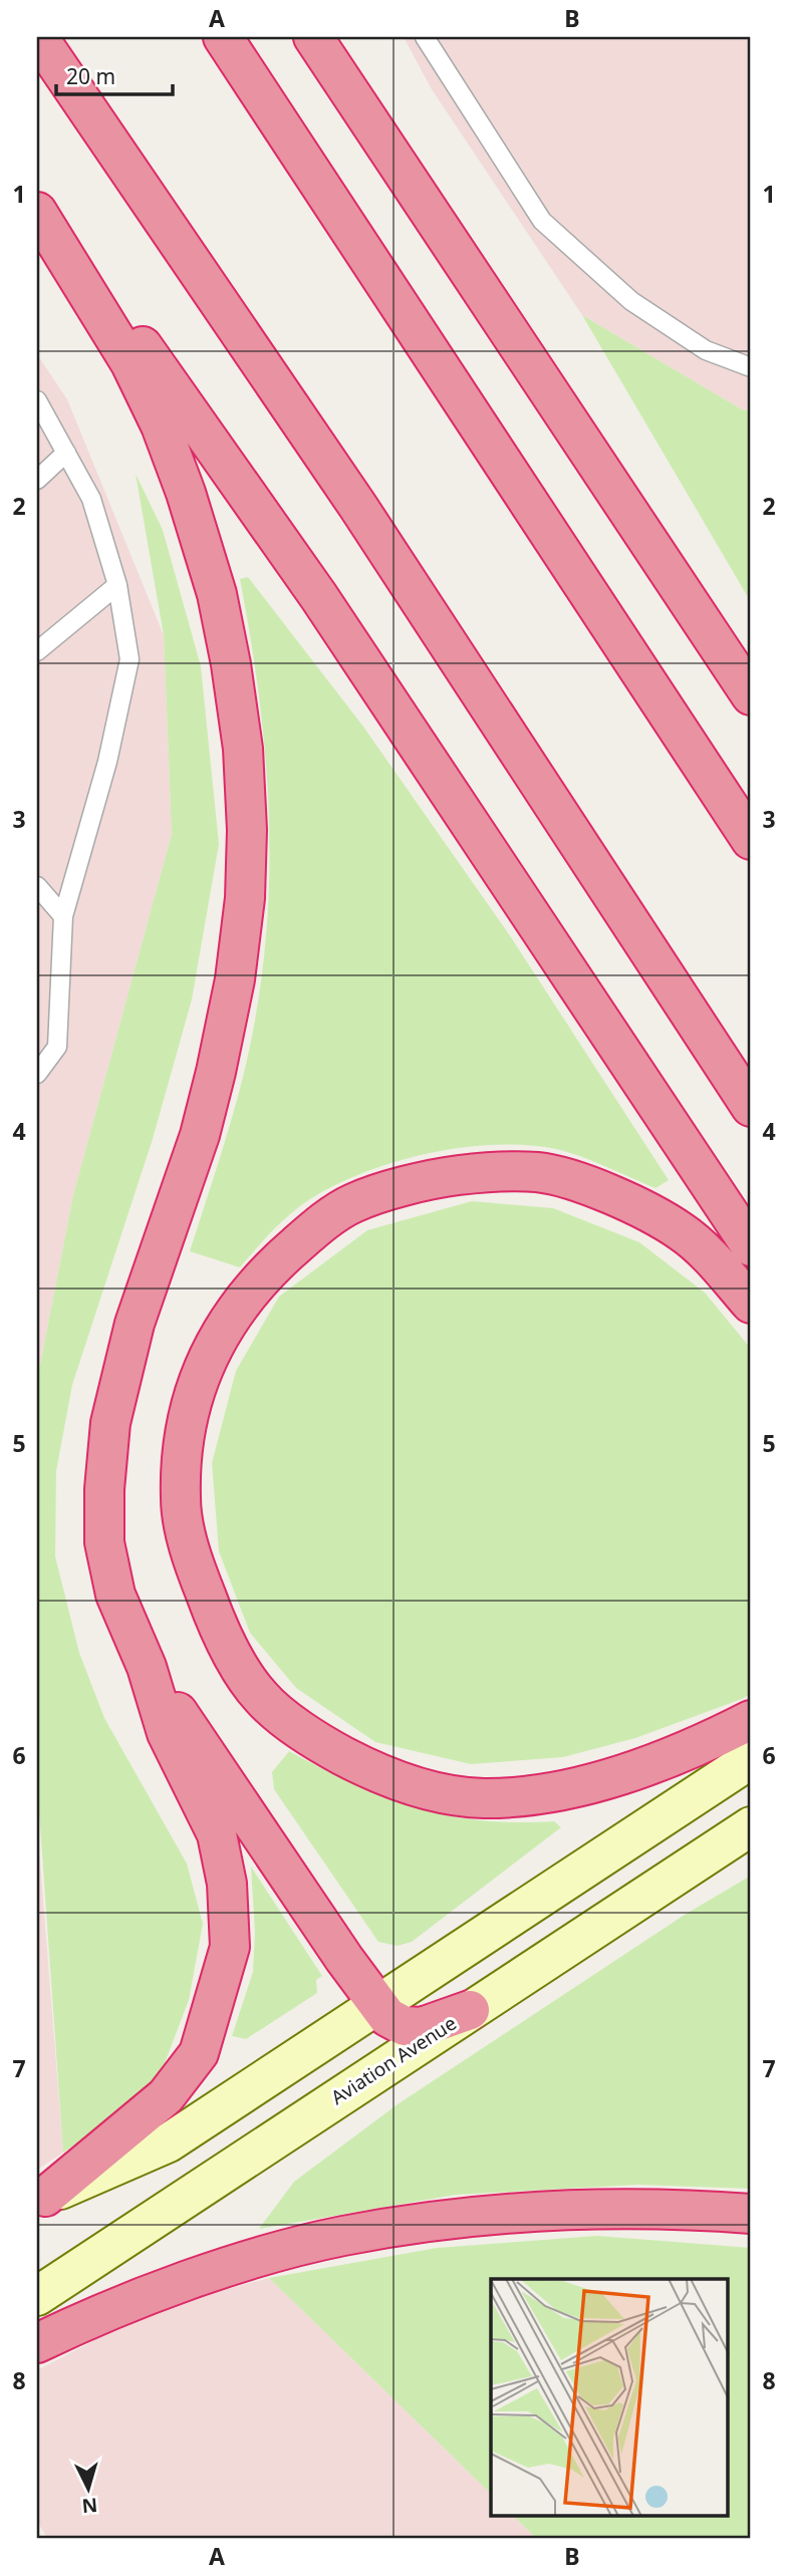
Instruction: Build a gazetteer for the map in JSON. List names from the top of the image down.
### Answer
{
  "streets": {
    "street": ["Aviation Avenue"]
  },
  "scale_bar": "20 m",
  "north": "bottom",
  "grid": {
    "columns": ["A", "B"],
    "rows": [
      "1",
      "2",
      "3",
      "4",
      "5",
      "6",
      "7",
      "8"
    ]
  }
}
